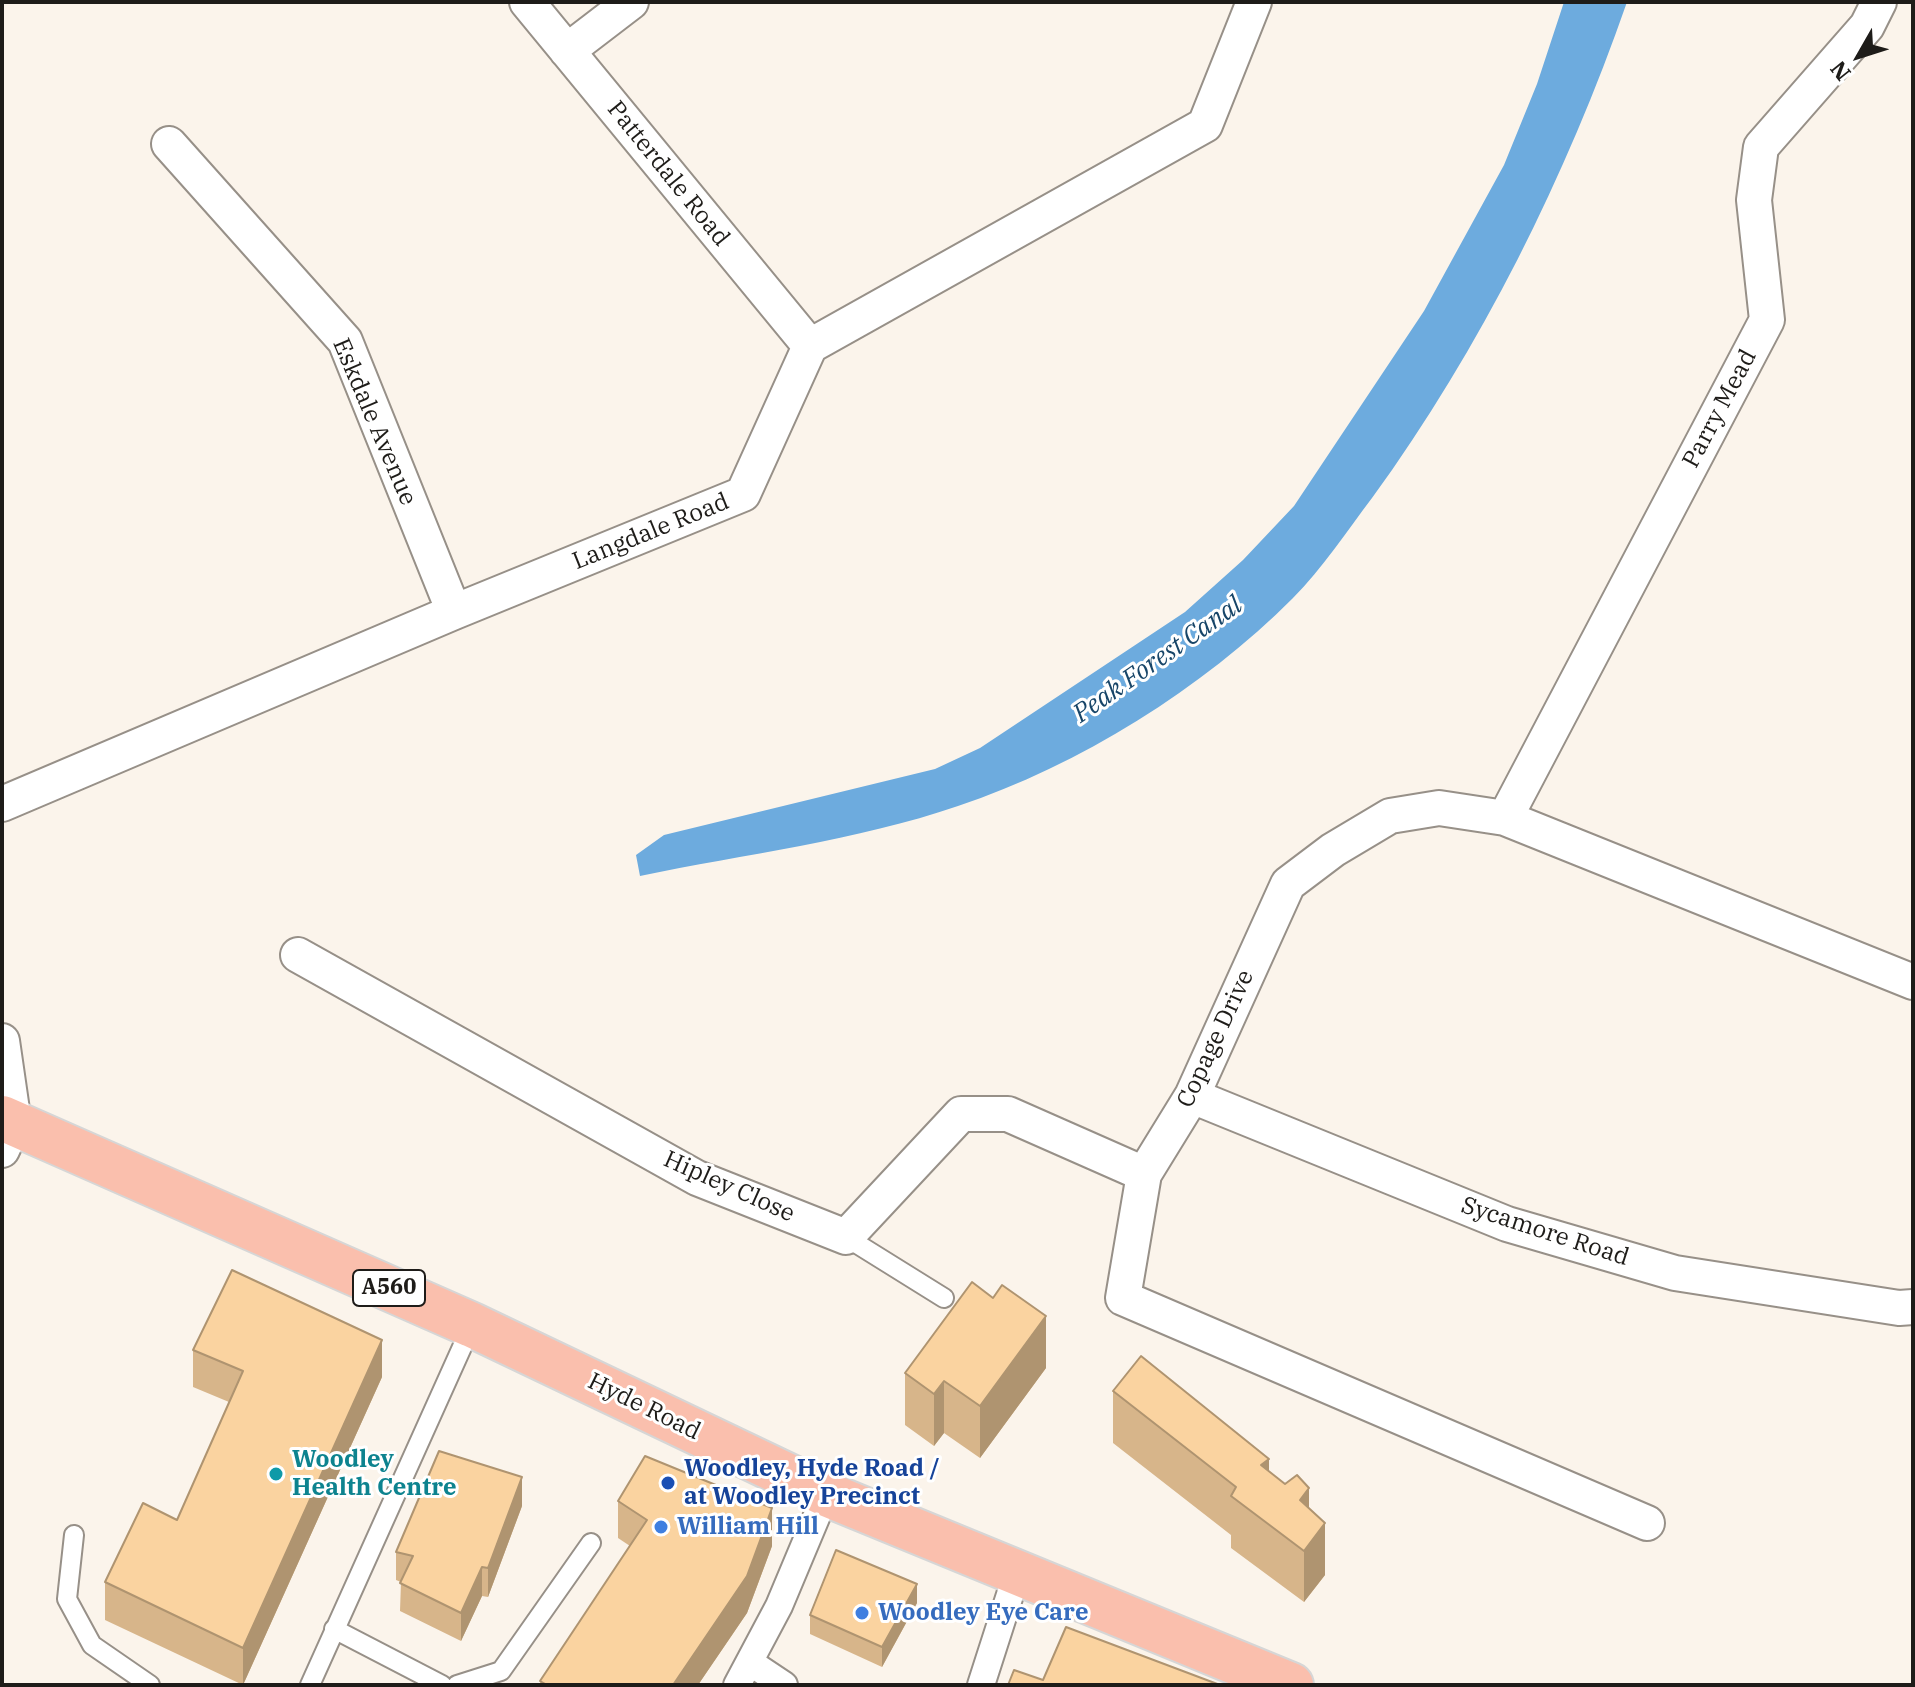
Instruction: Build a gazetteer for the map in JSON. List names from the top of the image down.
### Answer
{
  "streets": {
    "main road": ["A560", "Hyde Road"],
    "street": [
      "Patterdale Road",
      "Parry Mead",
      "Eskdale Avenue",
      "Langdale Road",
      "Copage Drive",
      "Hipley Close",
      "Sycamore Road"
    ]
  },
  "crossings": [
    ["Patterdale Road", "Langdale Road"],
    ["Parry Mead", "Copage Drive"],
    ["Eskdale Avenue", "Langdale Road"],
    ["Copage Drive", "Sycamore Road"]
  ],
  "water": ["Peak Forest Canal"],
  "places": [
    "Woodley Health Centre",
    "Woodley, Hyde Road / at Woodley Precinct",
    "William Hill",
    "Woodley Eye Care"
  ],
  "north": "bottom left"
}
